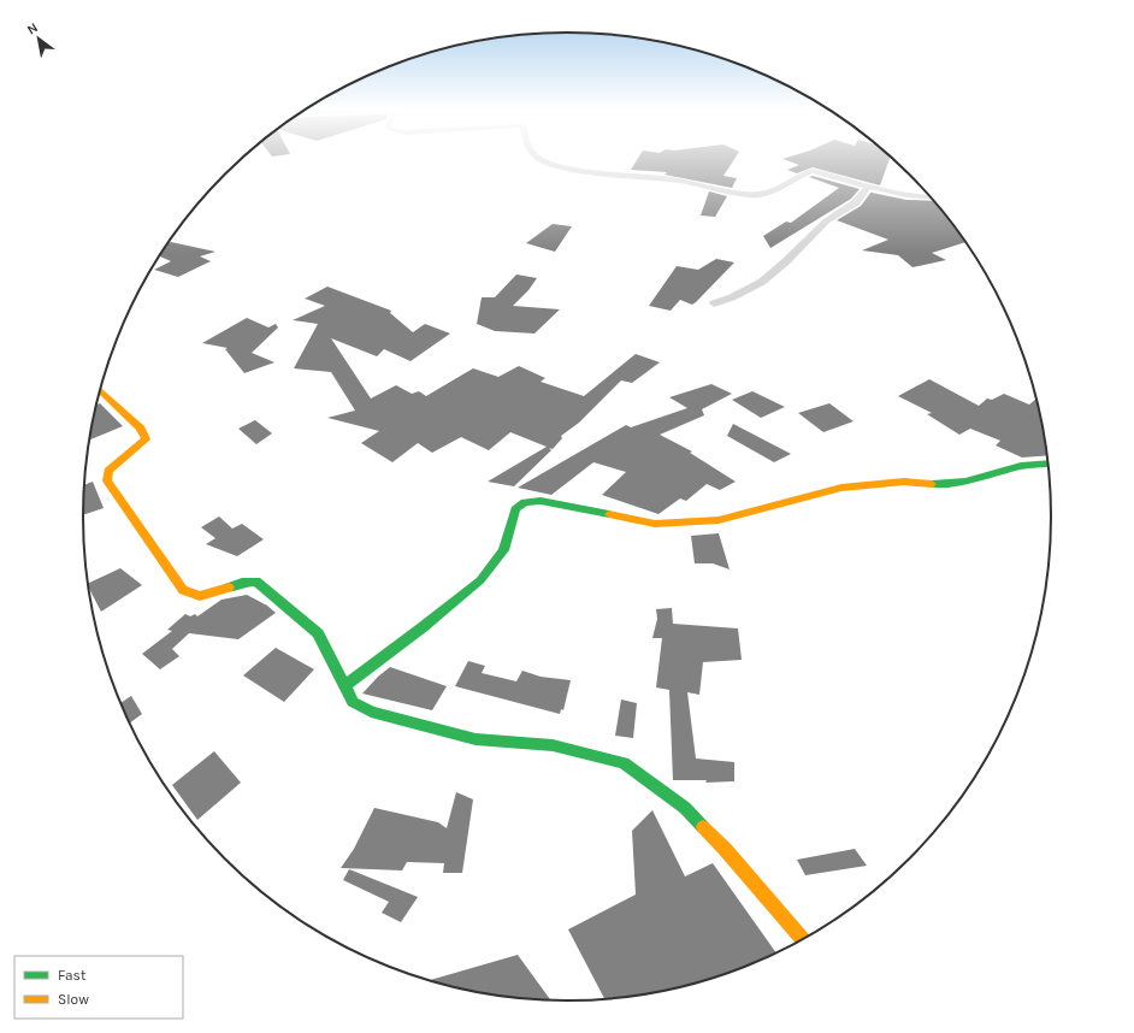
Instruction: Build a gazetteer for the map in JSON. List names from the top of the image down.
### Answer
{
  "legend": ["Fast", "Slow"],
  "north": "top left"
}
